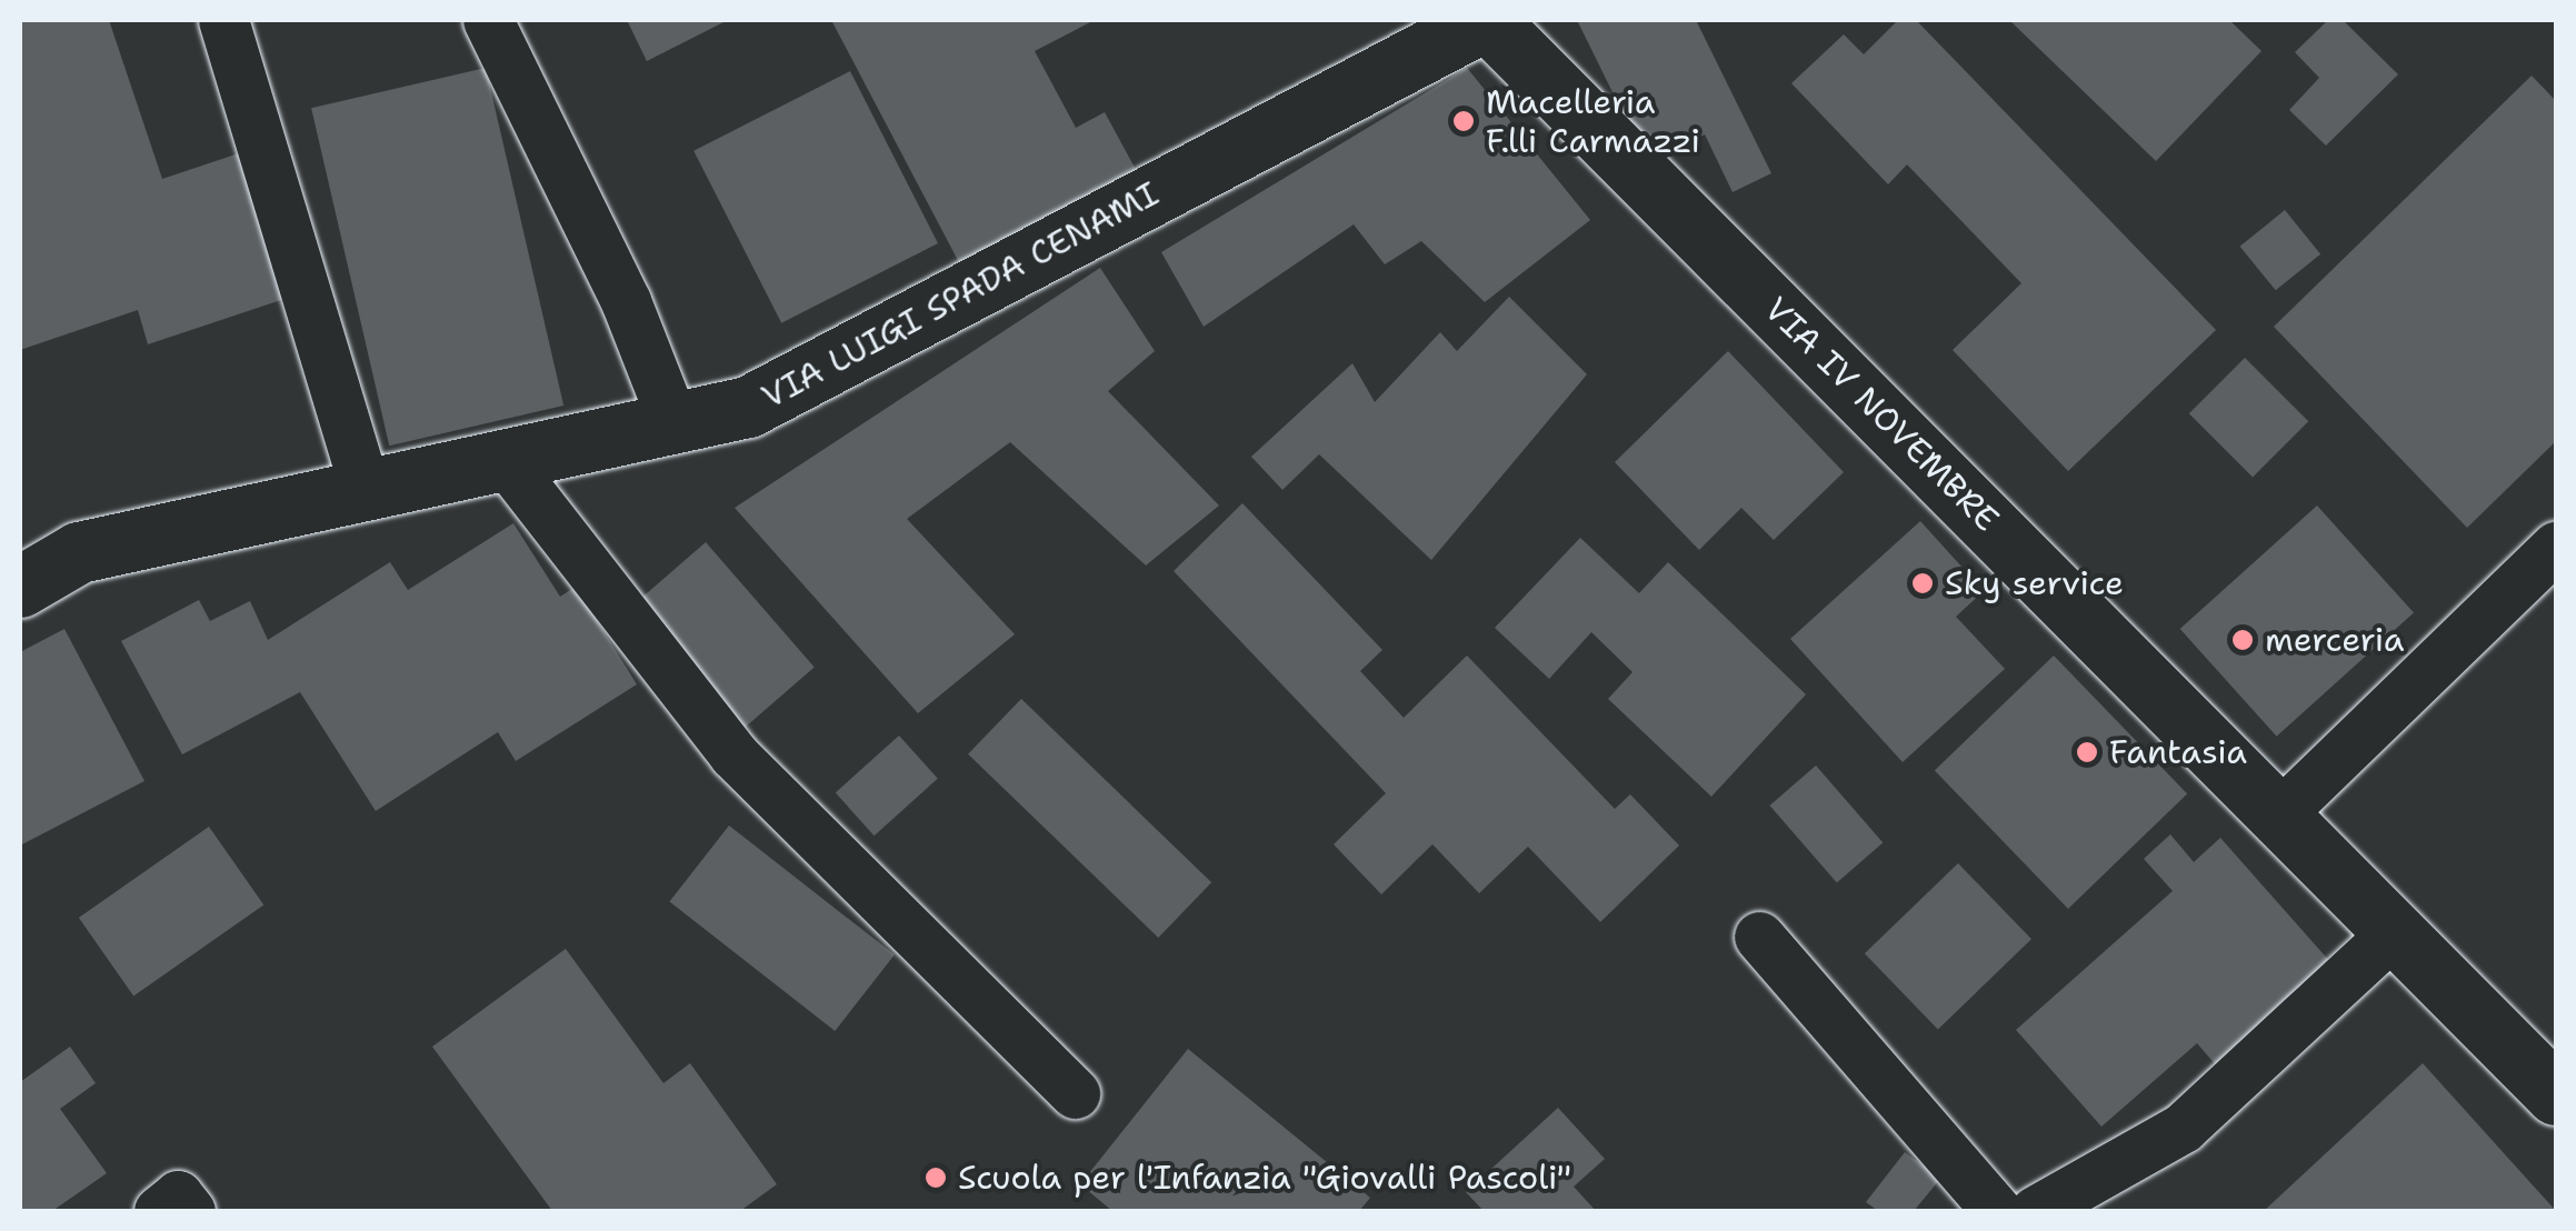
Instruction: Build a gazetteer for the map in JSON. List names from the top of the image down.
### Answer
{
  "streets": {
    "street": ["VIA LUIGI SPADA CENAMI", "VIA IV NOVEMBRE"]
  },
  "crossings": [
    ["VIA LUIGI SPADA CENAMI", "VIA IV NOVEMBRE"]
  ],
  "places": [
    "Macelleria F.lli Carmazzi",
    "Sky service",
    "merceria",
    "Fantasia",
    "Scuola per l'Infanzia \"Giovalli Pascoli\""
  ]
}
